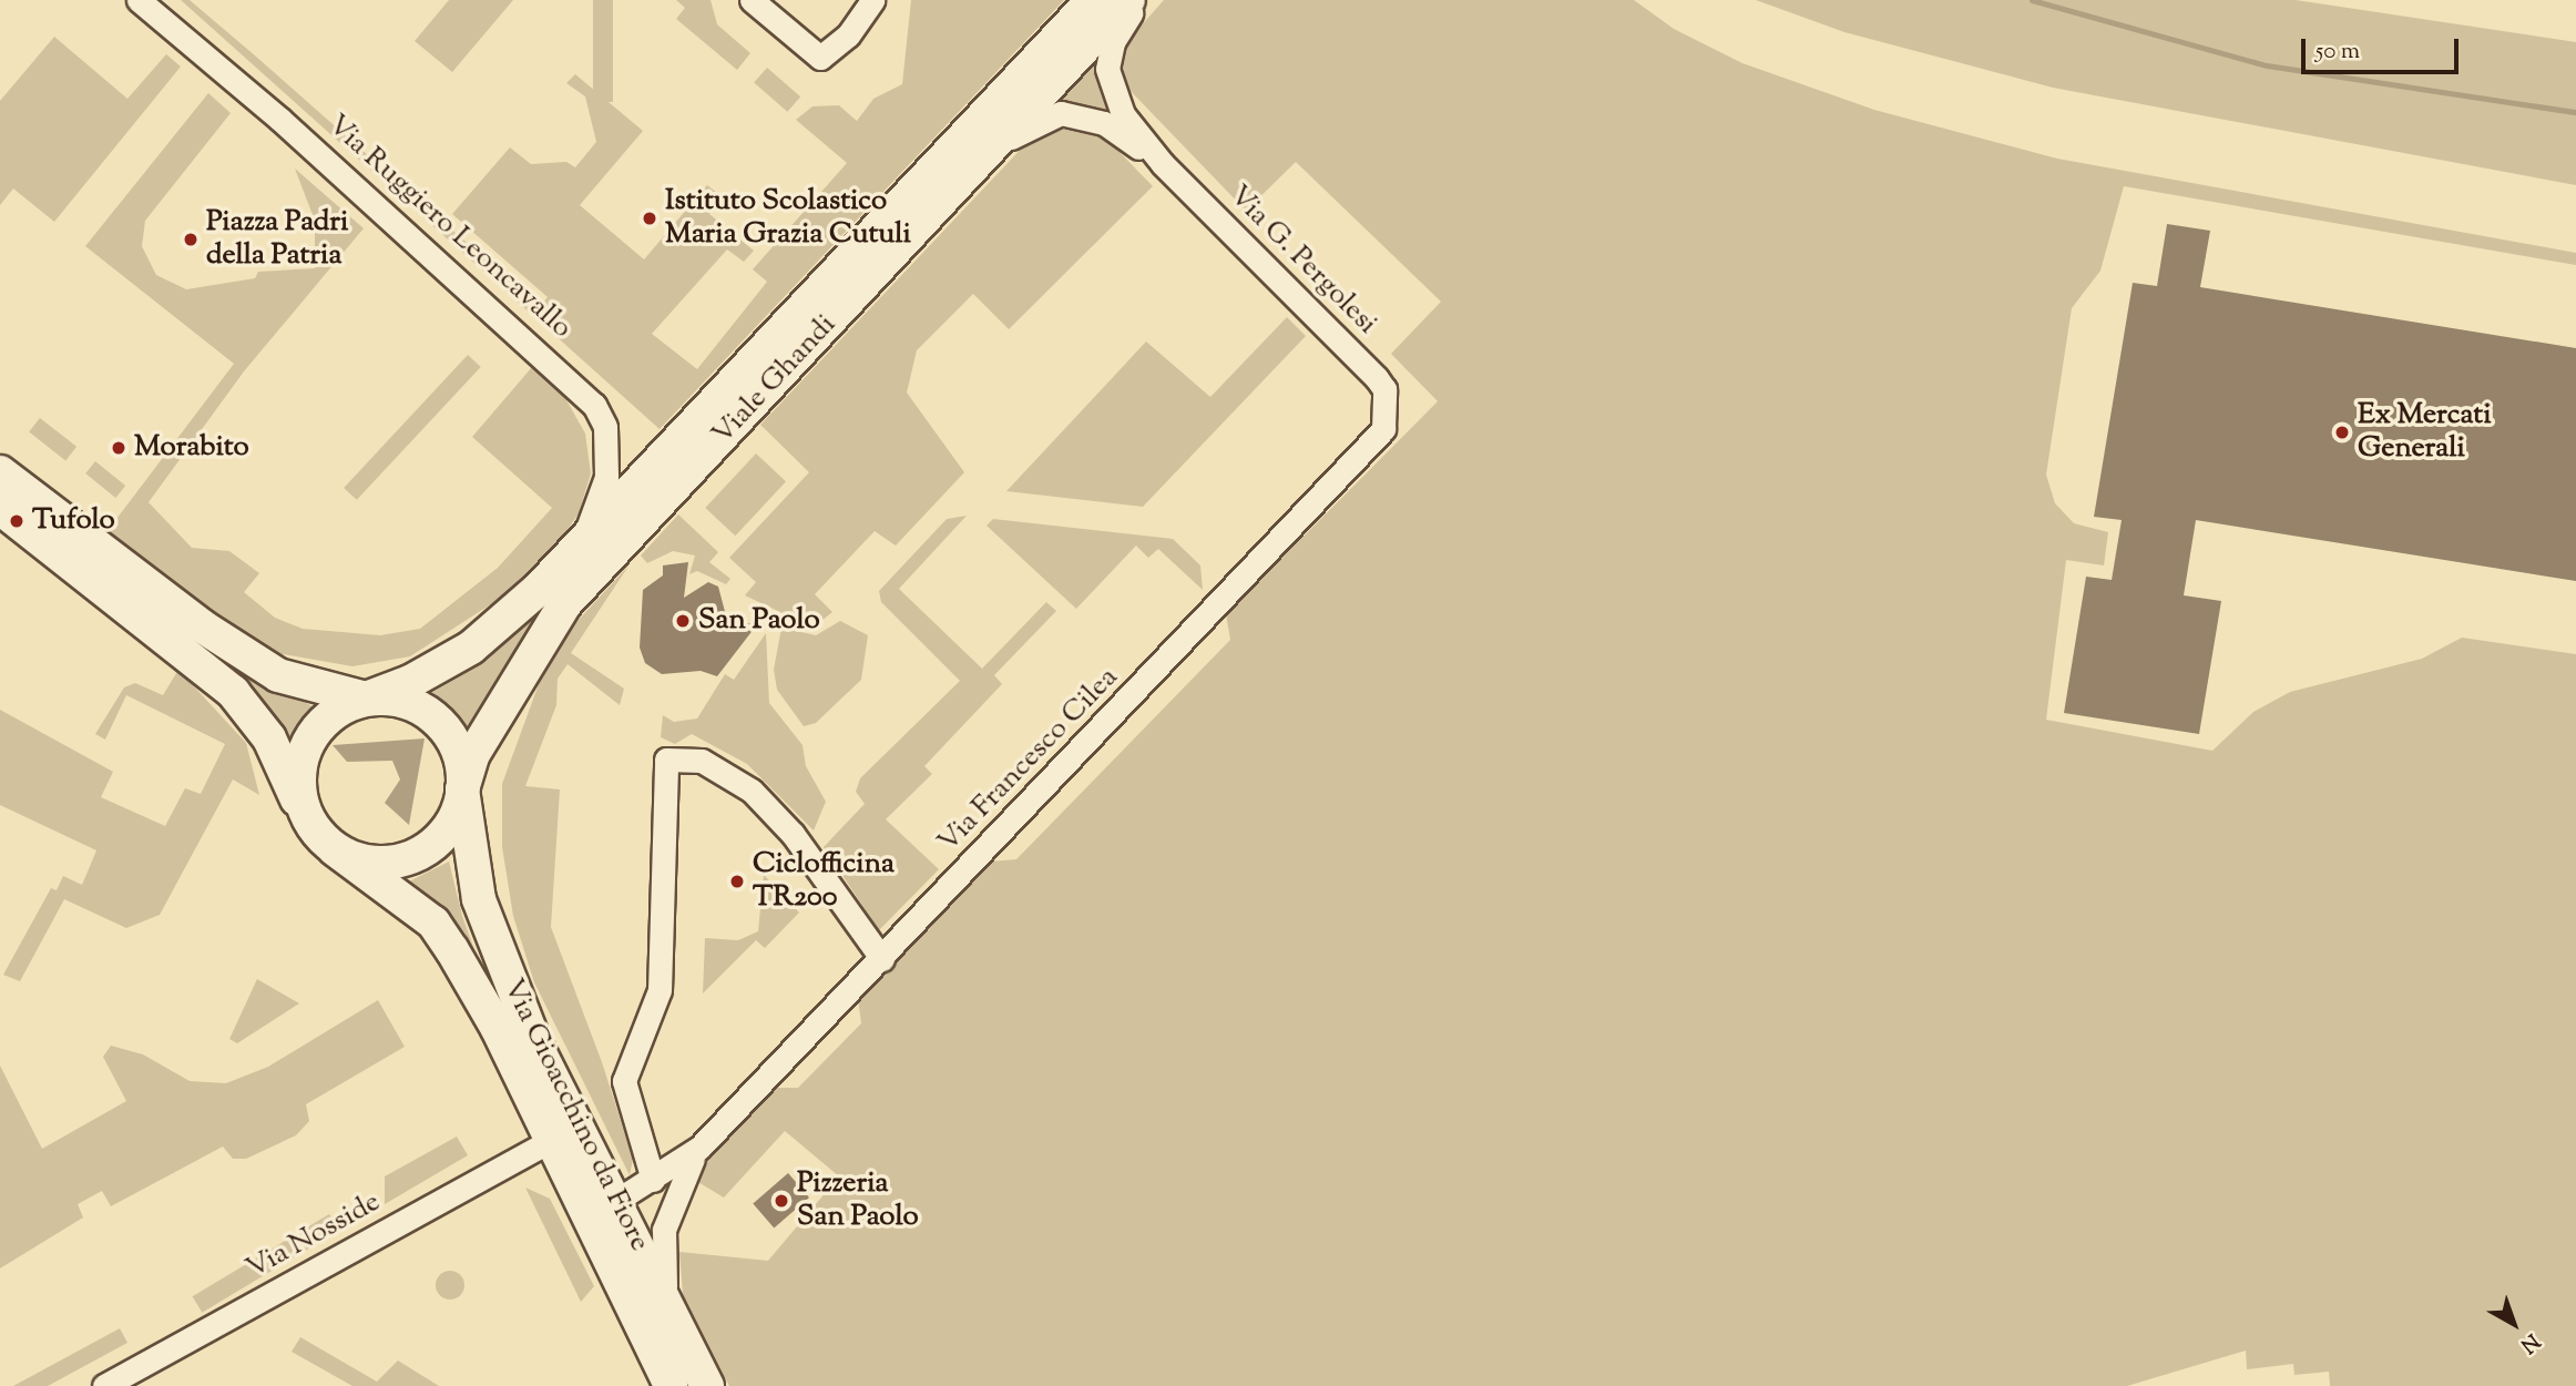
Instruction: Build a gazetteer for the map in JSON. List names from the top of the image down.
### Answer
{
  "streets": {
    "main road": ["Viale Ghandi", "Via Gioacchino da Fiore"],
    "street": [
      "Via Ruggiero Leoncavallo",
      "Via G. Pergolesi",
      "Via Francesco Cilea",
      "Via Nosside"
    ]
  },
  "crossings": [
    ["Via Ruggiero Leoncavallo", "Viale Ghandi"],
    ["Via G. Pergolesi", "Via Francesco Cilea"],
    ["Viale Ghandi", "Via Gioacchino da Fiore"],
    ["Via Gioacchino da Fiore", "Via Nosside"]
  ],
  "places": [
    "Istituto Scolastico Maria Grazia Cutuli",
    "Piazza Padri della Patria",
    "Ex Mercati Generali",
    "Morabito",
    "Tufolo",
    "San Paolo",
    "Ciclofficina TR200",
    "Pizzeria San Paolo"
  ],
  "scale_bar": "50 m",
  "north": "bottom right"
}
